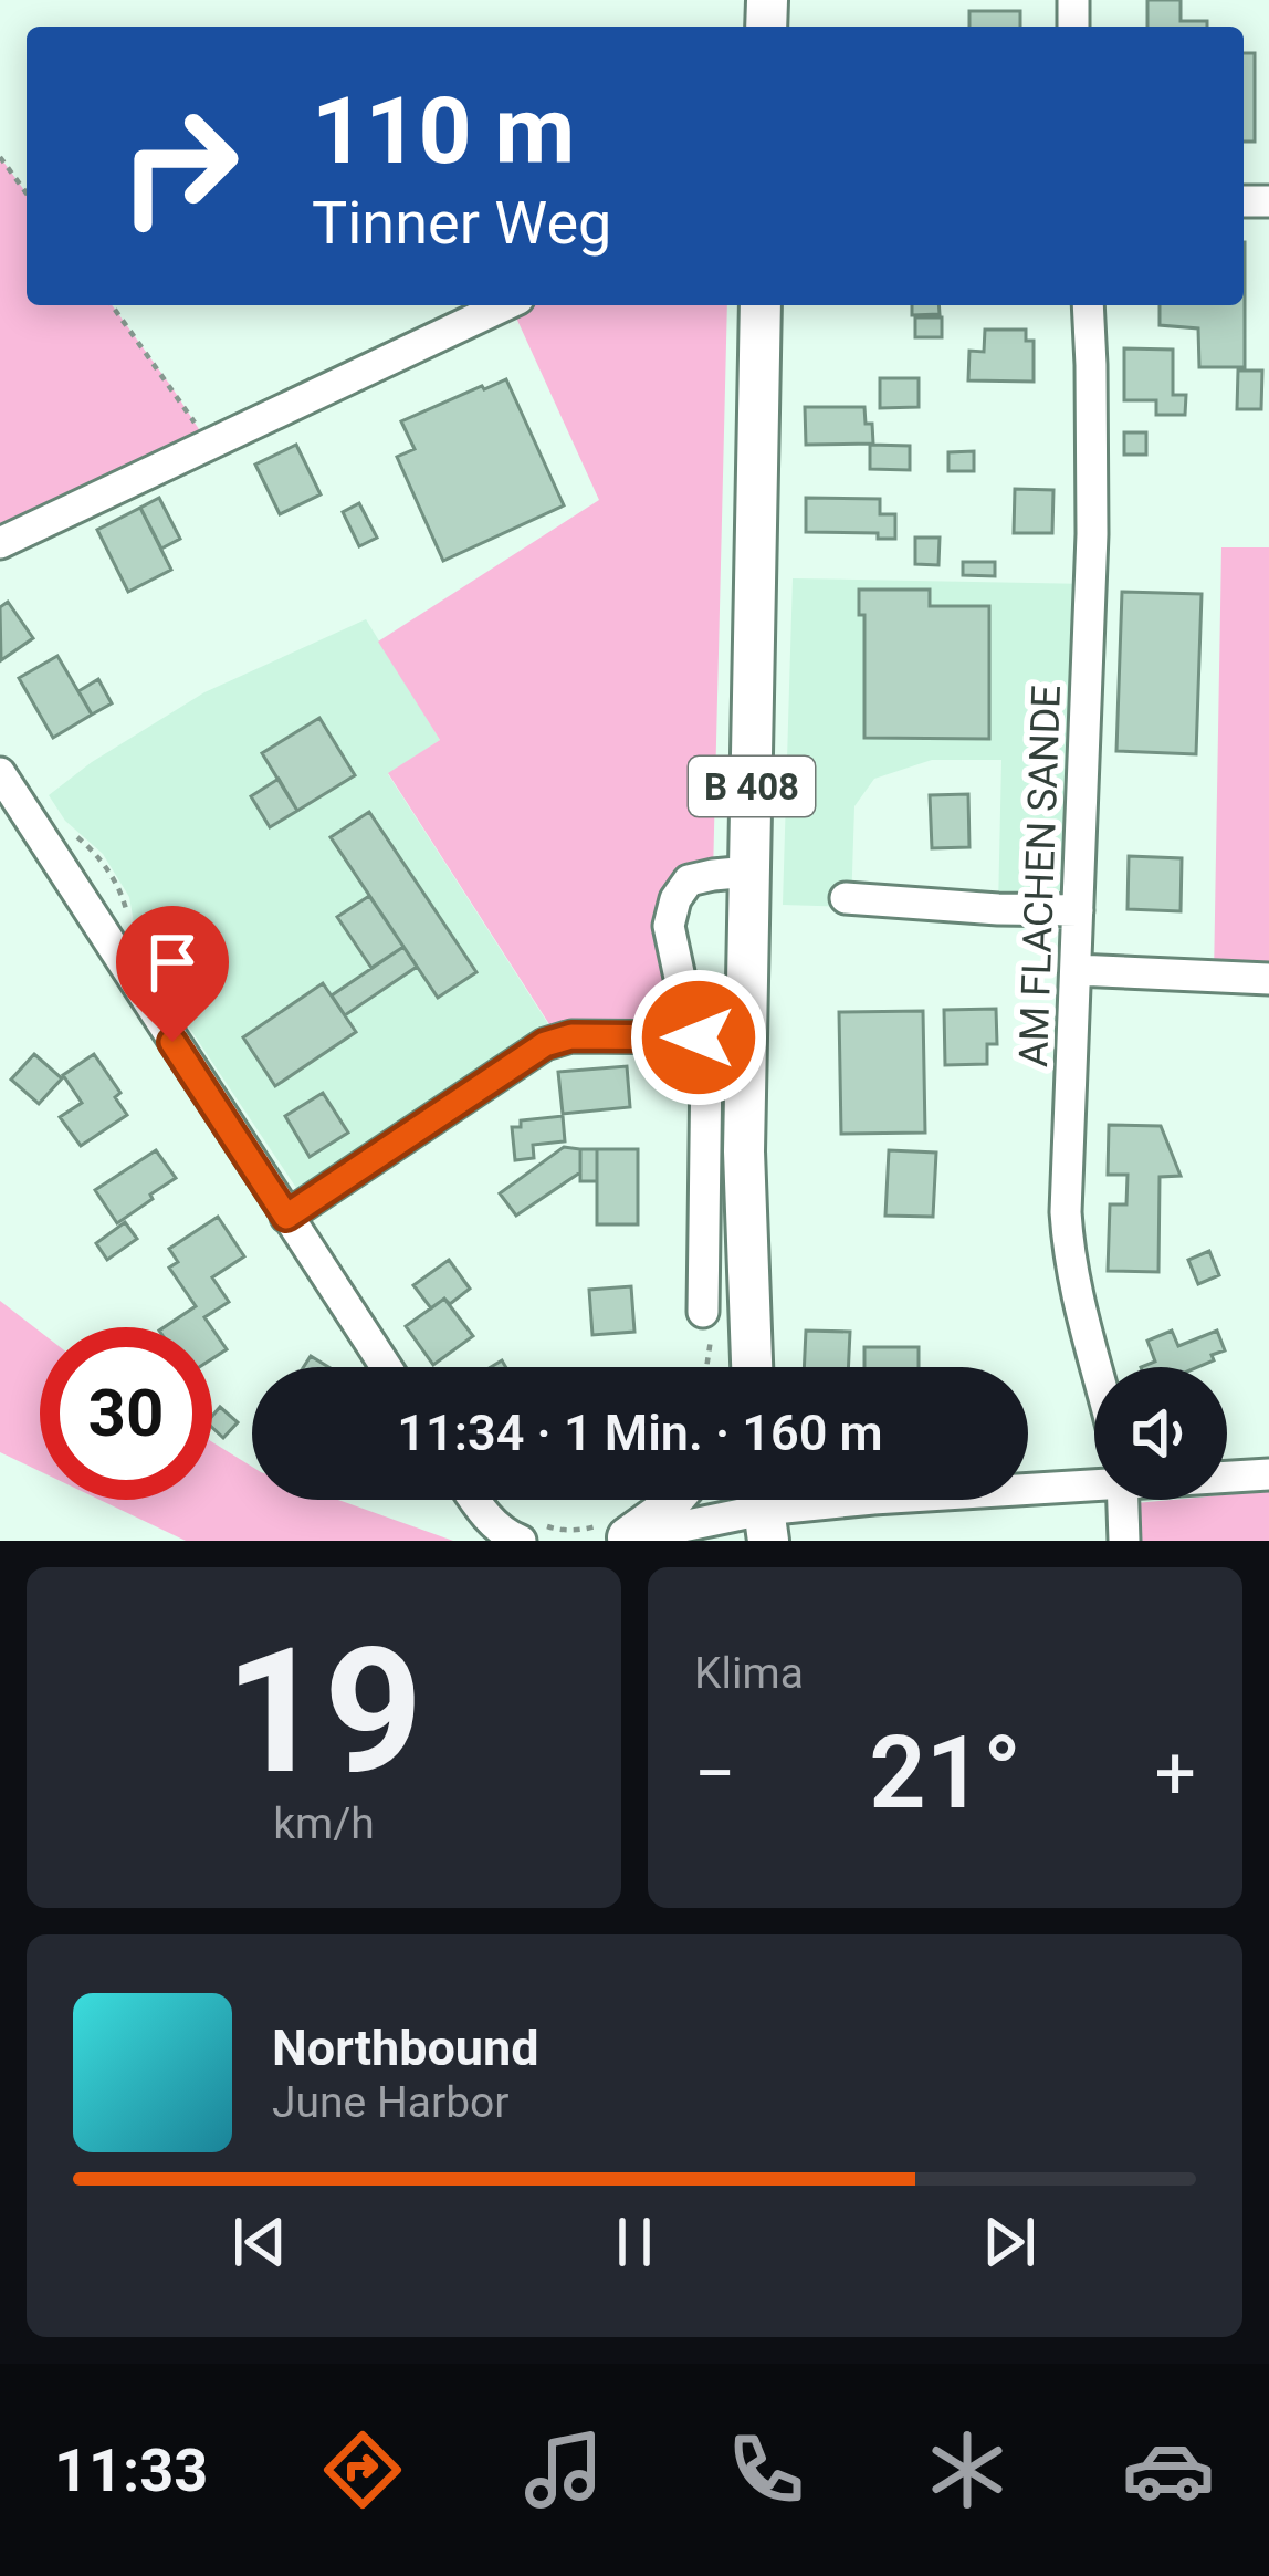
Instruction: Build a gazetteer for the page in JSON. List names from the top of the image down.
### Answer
{
  "streets": {
    "main road": ["B 408"],
    "street": ["AM FLACHEN SANDE"]
  },
  "page": {
    "turn": ["110 m", "Tinner Weg"],
    "limit": "30",
    "trip": "11:34 · 1 Min. · 160 m",
    "tile": [
      ["19", "km/h"],
      "Klima"
    ],
    "heat": ["−", "21°", "+"],
    "song": ["Northbound", "June Harbor"],
    "tabs": "11:33"
  }
}
